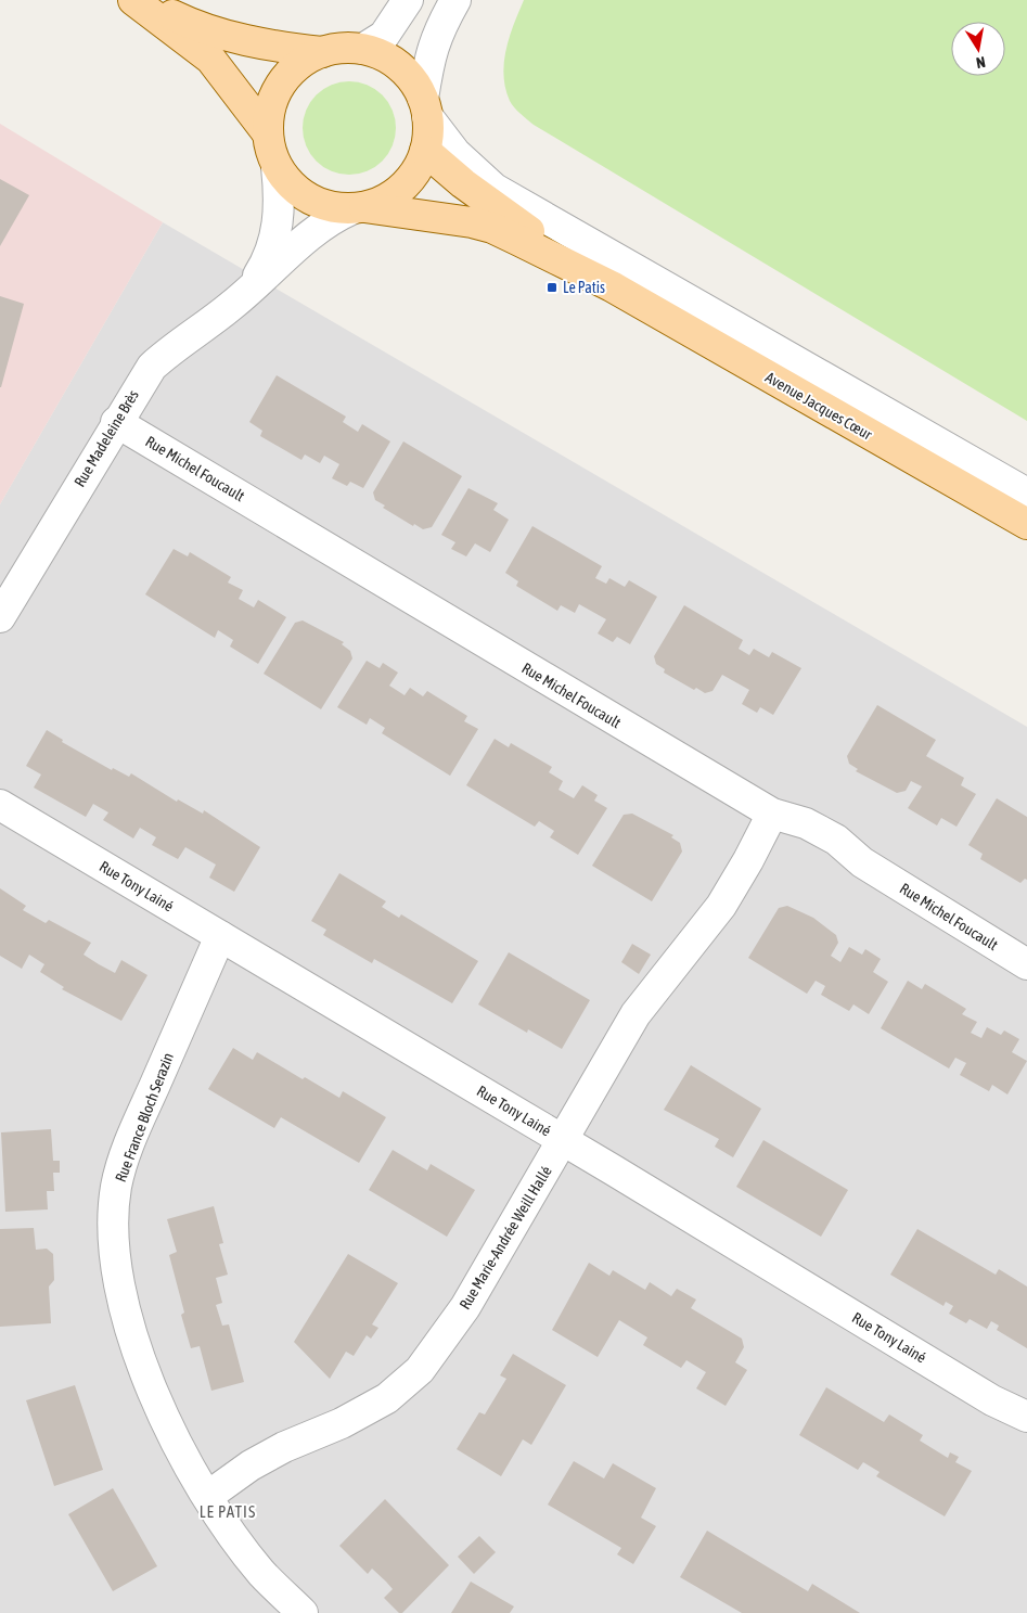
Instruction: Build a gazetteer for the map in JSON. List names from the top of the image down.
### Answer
{
  "streets": {
    "main road": ["Avenue Jacques Cœur"],
    "street": [
      "Rue Madeleine Brès",
      "Rue Michel Foucault",
      "Rue Tony Lainé",
      "Rue France Bloch Serazin",
      "Rue Marie-Andrée Weill Hallé"
    ]
  },
  "crossings": [
    ["Rue Madeleine Brès", "Rue Michel Foucault"],
    ["Rue Michel Foucault", "Rue Marie-Andrée Weill Hallé"],
    ["Rue Tony Lainé", "Rue France Bloch Serazin"],
    ["Rue Tony Lainé", "Rue Marie-Andrée Weill Hallé"],
    ["Rue France Bloch Serazin", "Rue Marie-Andrée Weill Hallé"]
  ],
  "districts": ["LE PATIS"],
  "places": {
    "transit": ["Le Patis"]
  },
  "north": "bottom"
}
